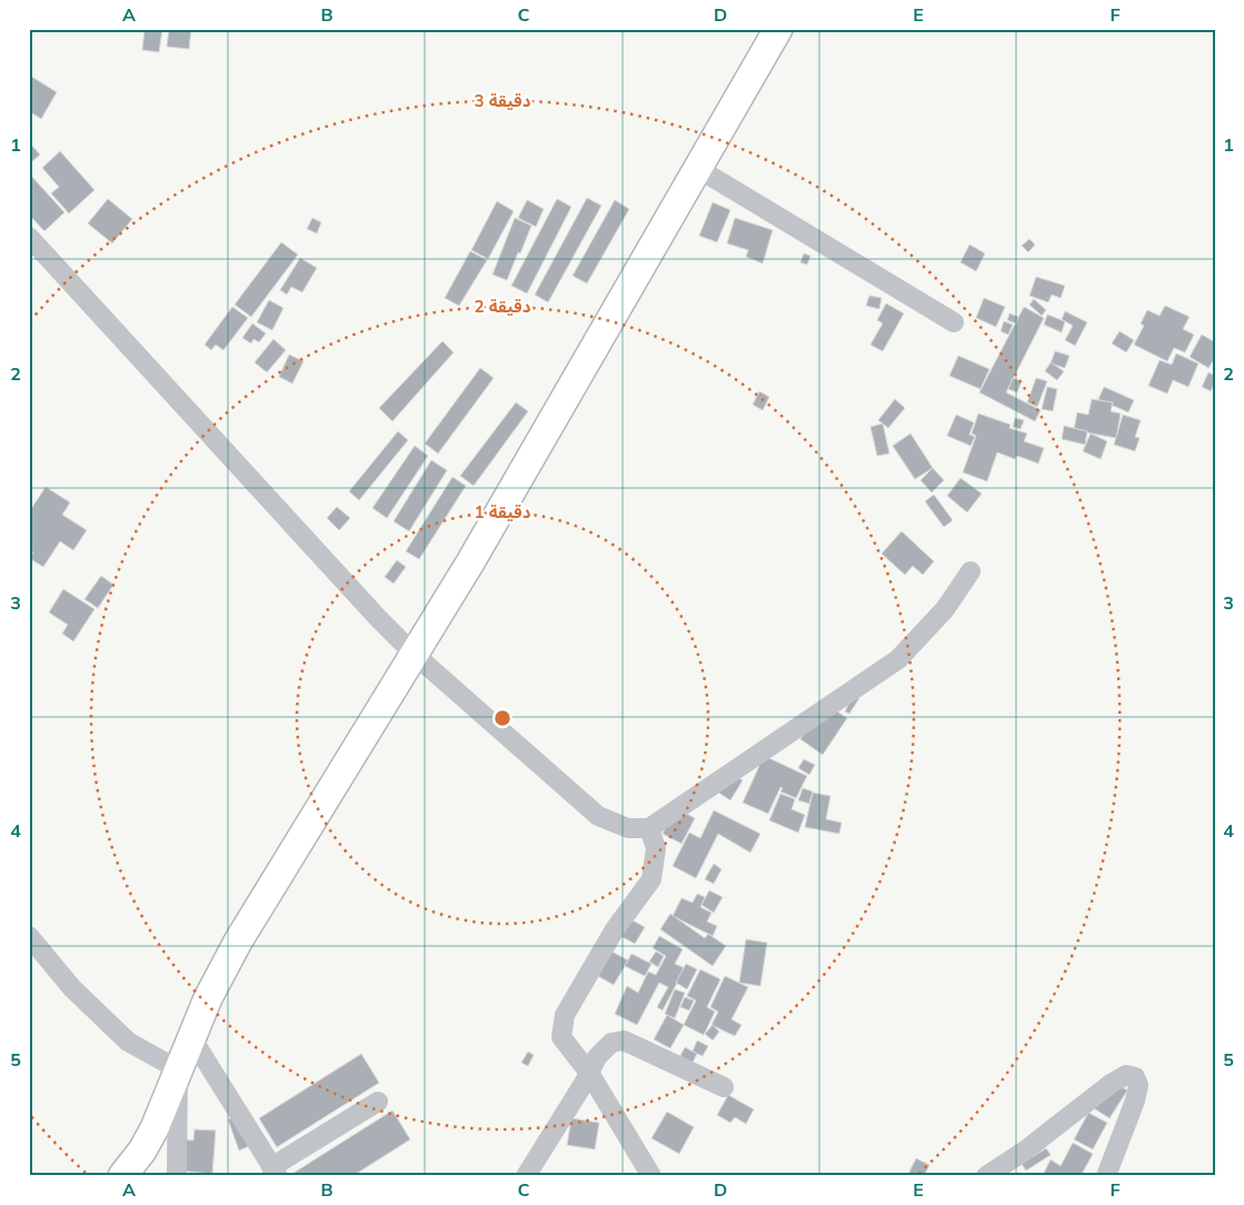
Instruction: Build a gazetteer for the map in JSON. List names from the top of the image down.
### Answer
{
  "grid": {
    "columns": [
      "A",
      "B",
      "C",
      "D",
      "E",
      "F"
    ],
    "rows": [
      "1",
      "2",
      "3",
      "4",
      "5"
    ]
  },
  "rings": ["3 دقيقة", "2 دقيقة", "1 دقيقة"]
}
